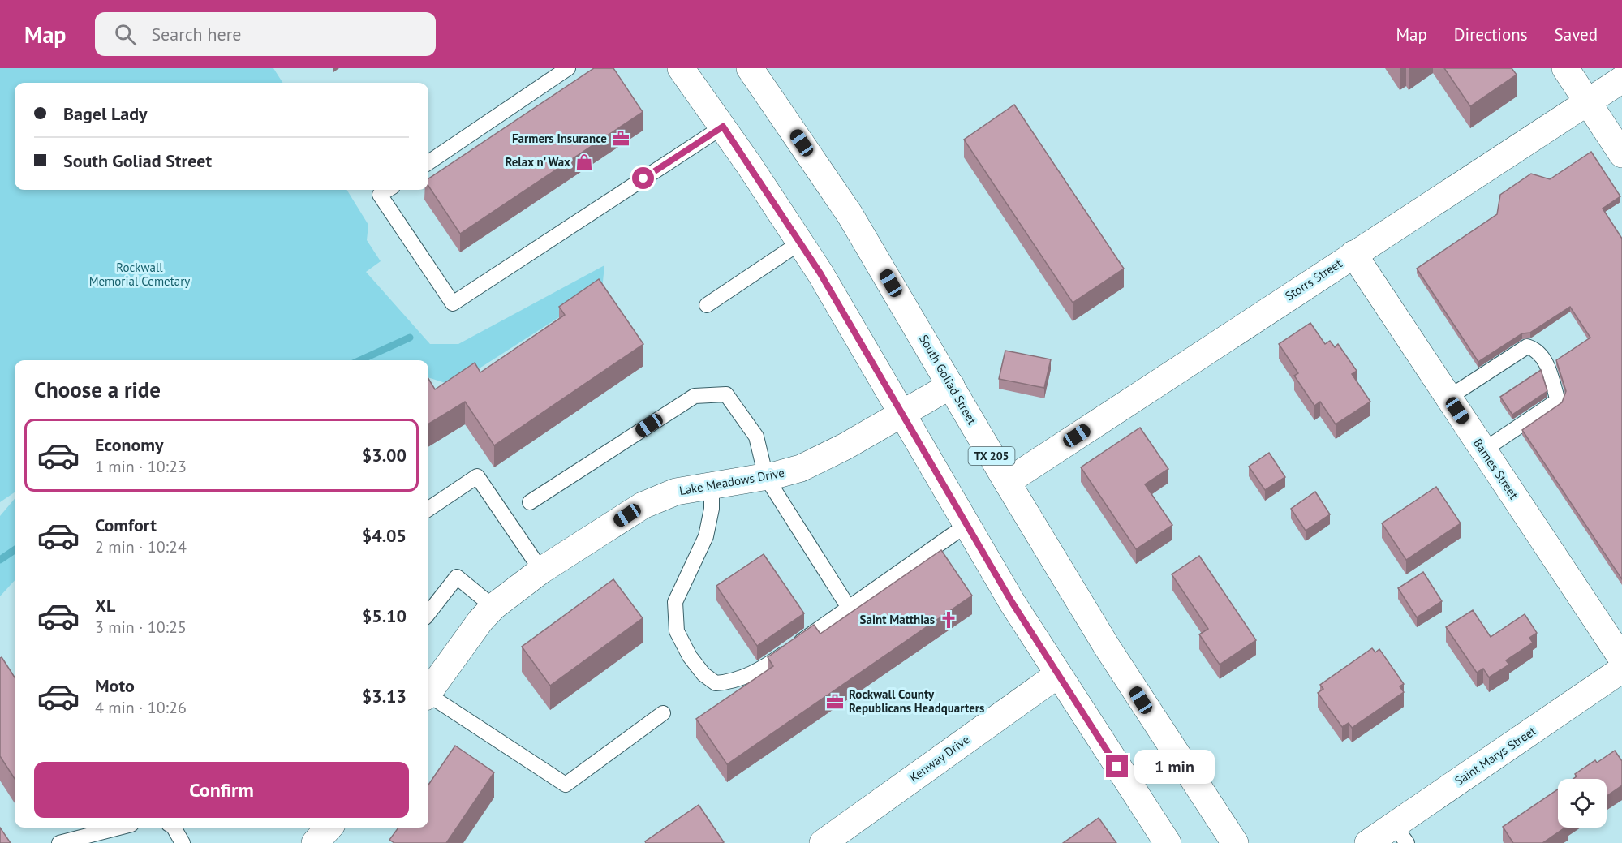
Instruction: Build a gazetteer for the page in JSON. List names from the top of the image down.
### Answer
{
  "streets": {
    "street": [
      "Storrs Street",
      "South Goliad Street",
      "TX 205",
      "Barnes Street",
      "Lake Meadows Drive",
      "Saint Marys Street",
      "Kenway Drive"
    ]
  },
  "crossings": [
    ["Storrs Street", "South Goliad Street"],
    ["Storrs Street", "Barnes Street"],
    ["South Goliad Street", "Lake Meadows Drive"]
  ],
  "parks": ["Rockwall Memorial Cemetary"],
  "places": {
    "office": ["Farmers Insurance", "Rockwall County Republicans Headquarters"],
    "shop": ["Relax n' Wax"],
    "church": ["Saint Matthias"]
  },
  "page": {
    "header": "Map",
    "search": "Search here",
    "nav": ["Map", "Directions", "Saved"],
    "banner": ["Bagel Lady", "South Goliad Street"],
    "heading": "Choose a ride",
    "list": [
      {
        "name": "Economy",
        "note": "1 min · 10:23",
        "value": "$3.00"
      },
      {
        "name": "Comfort",
        "note": "2 min · 10:24",
        "value": "$4.05"
      },
      {
        "name": "XL",
        "note": "3 min · 10:25",
        "value": "$5.10"
      },
      {
        "name": "Moto",
        "note": "4 min · 10:26",
        "value": "$3.13"
      }
    ],
    "bubble": "1 min",
    "buttons": "Confirm"
  }
}
